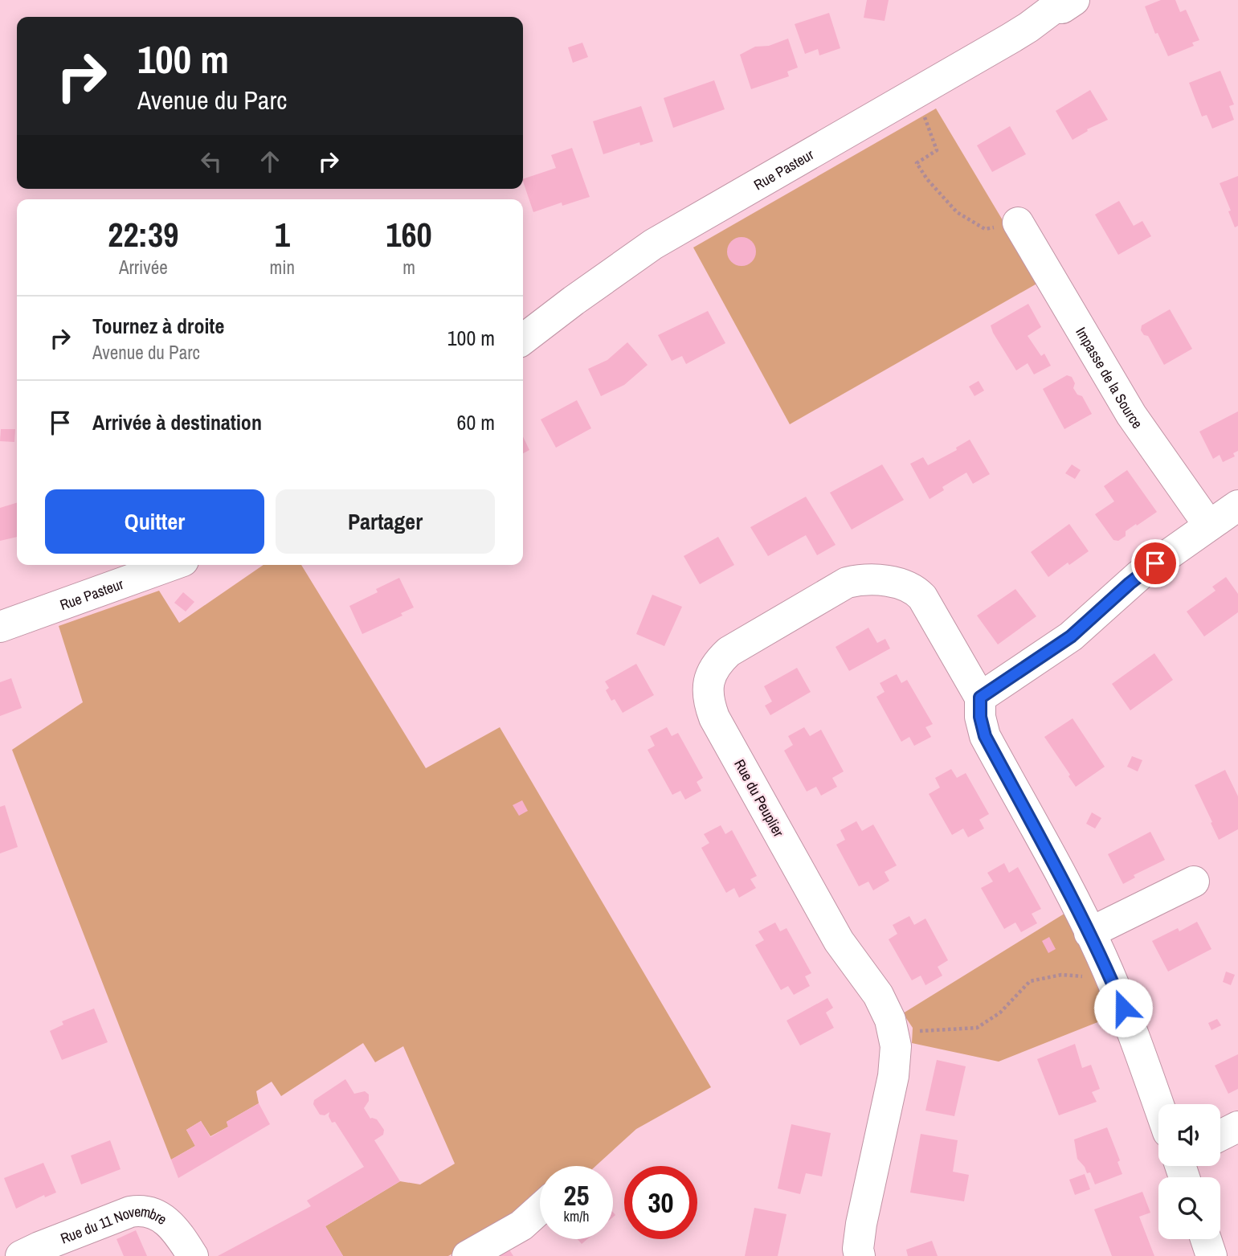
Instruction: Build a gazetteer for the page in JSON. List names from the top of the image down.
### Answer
{
  "streets": {
    "street": [
      "Rue Pasteur",
      "Impasse de la Source",
      "Rue du Peuplier",
      "Rue du 11 Novembre"
    ]
  },
  "page": {
    "turn": ["100 m", "Avenue du Parc"],
    "eta": [
      "22:39",
      "Arrivée",
      "1",
      "min",
      "160",
      "m"
    ],
    "list": [
      {
        "name": "Tournez à droite",
        "note": "Avenue du Parc",
        "value": "100 m"
      },
      {
        "name": "Arrivée à destination",
        "value": "60 m"
      }
    ],
    "buttons": ["Quitter", "Partager"],
    "speed": "25 km/h",
    "limit": "30"
  }
}
